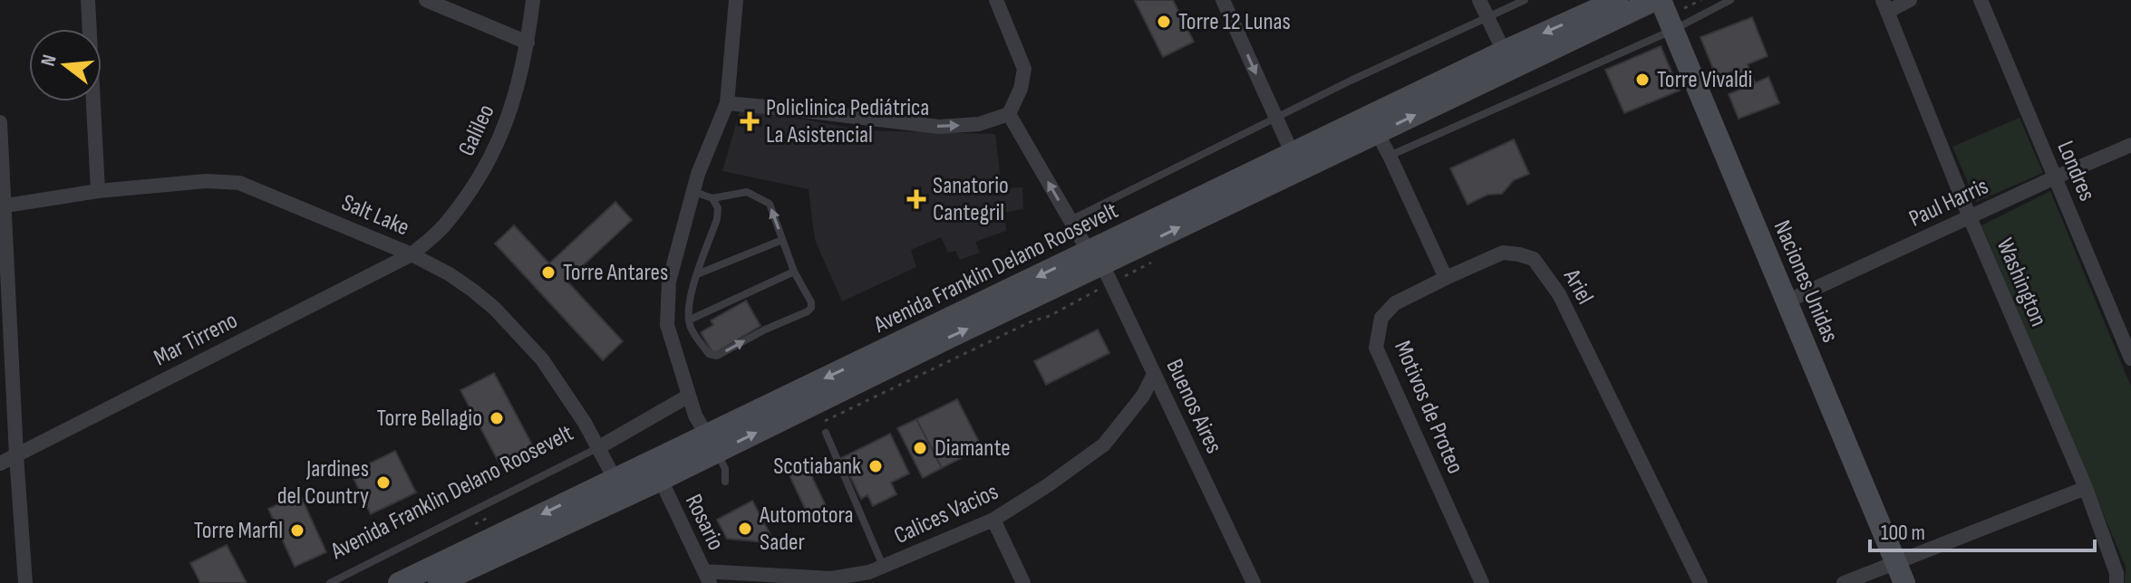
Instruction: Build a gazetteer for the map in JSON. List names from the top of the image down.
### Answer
{
  "streets": {
    "main road": ["Avenida Franklin Delano Roosevelt", "Naciones Unidas"],
    "street": [
      "Galileo",
      "Londres",
      "Paul Harris",
      "Salt Lake",
      "Washington",
      "Ariel",
      "Mar Tirreno",
      "Buenos Aires",
      "Motivos de Proteo",
      "Calices Vacios",
      "Rosario"
    ]
  },
  "crossings": [
    ["Galileo", "Salt Lake"],
    ["Galileo", "Mar Tirreno"],
    ["Londres", "Paul Harris"],
    ["Paul Harris", "Naciones Unidas"],
    ["Paul Harris", "Washington"],
    ["Salt Lake", "Avenida Franklin Delano Roosevelt"],
    ["Salt Lake", "Mar Tirreno"],
    ["Avenida Franklin Delano Roosevelt", "Buenos Aires"],
    ["Avenida Franklin Delano Roosevelt", "Rosario"],
    ["Ariel", "Motivos de Proteo"],
    ["Buenos Aires", "Calices Vacios"],
    ["Calices Vacios", "Rosario"]
  ],
  "places": {
    "other": [
      "Torre 12 Lunas",
      "Torre Vivaldi",
      "Torre Antares",
      "Torre Bellagio",
      "Diamante",
      "Scotiabank",
      "Jardines del Country",
      "Automotora Sader",
      "Torre Marfil"
    ],
    "health": ["Policlinica Pediátrica La Asistencial", "Sanatorio Cantegril"]
  },
  "scale_bar": "100 m",
  "north": "left"
}
